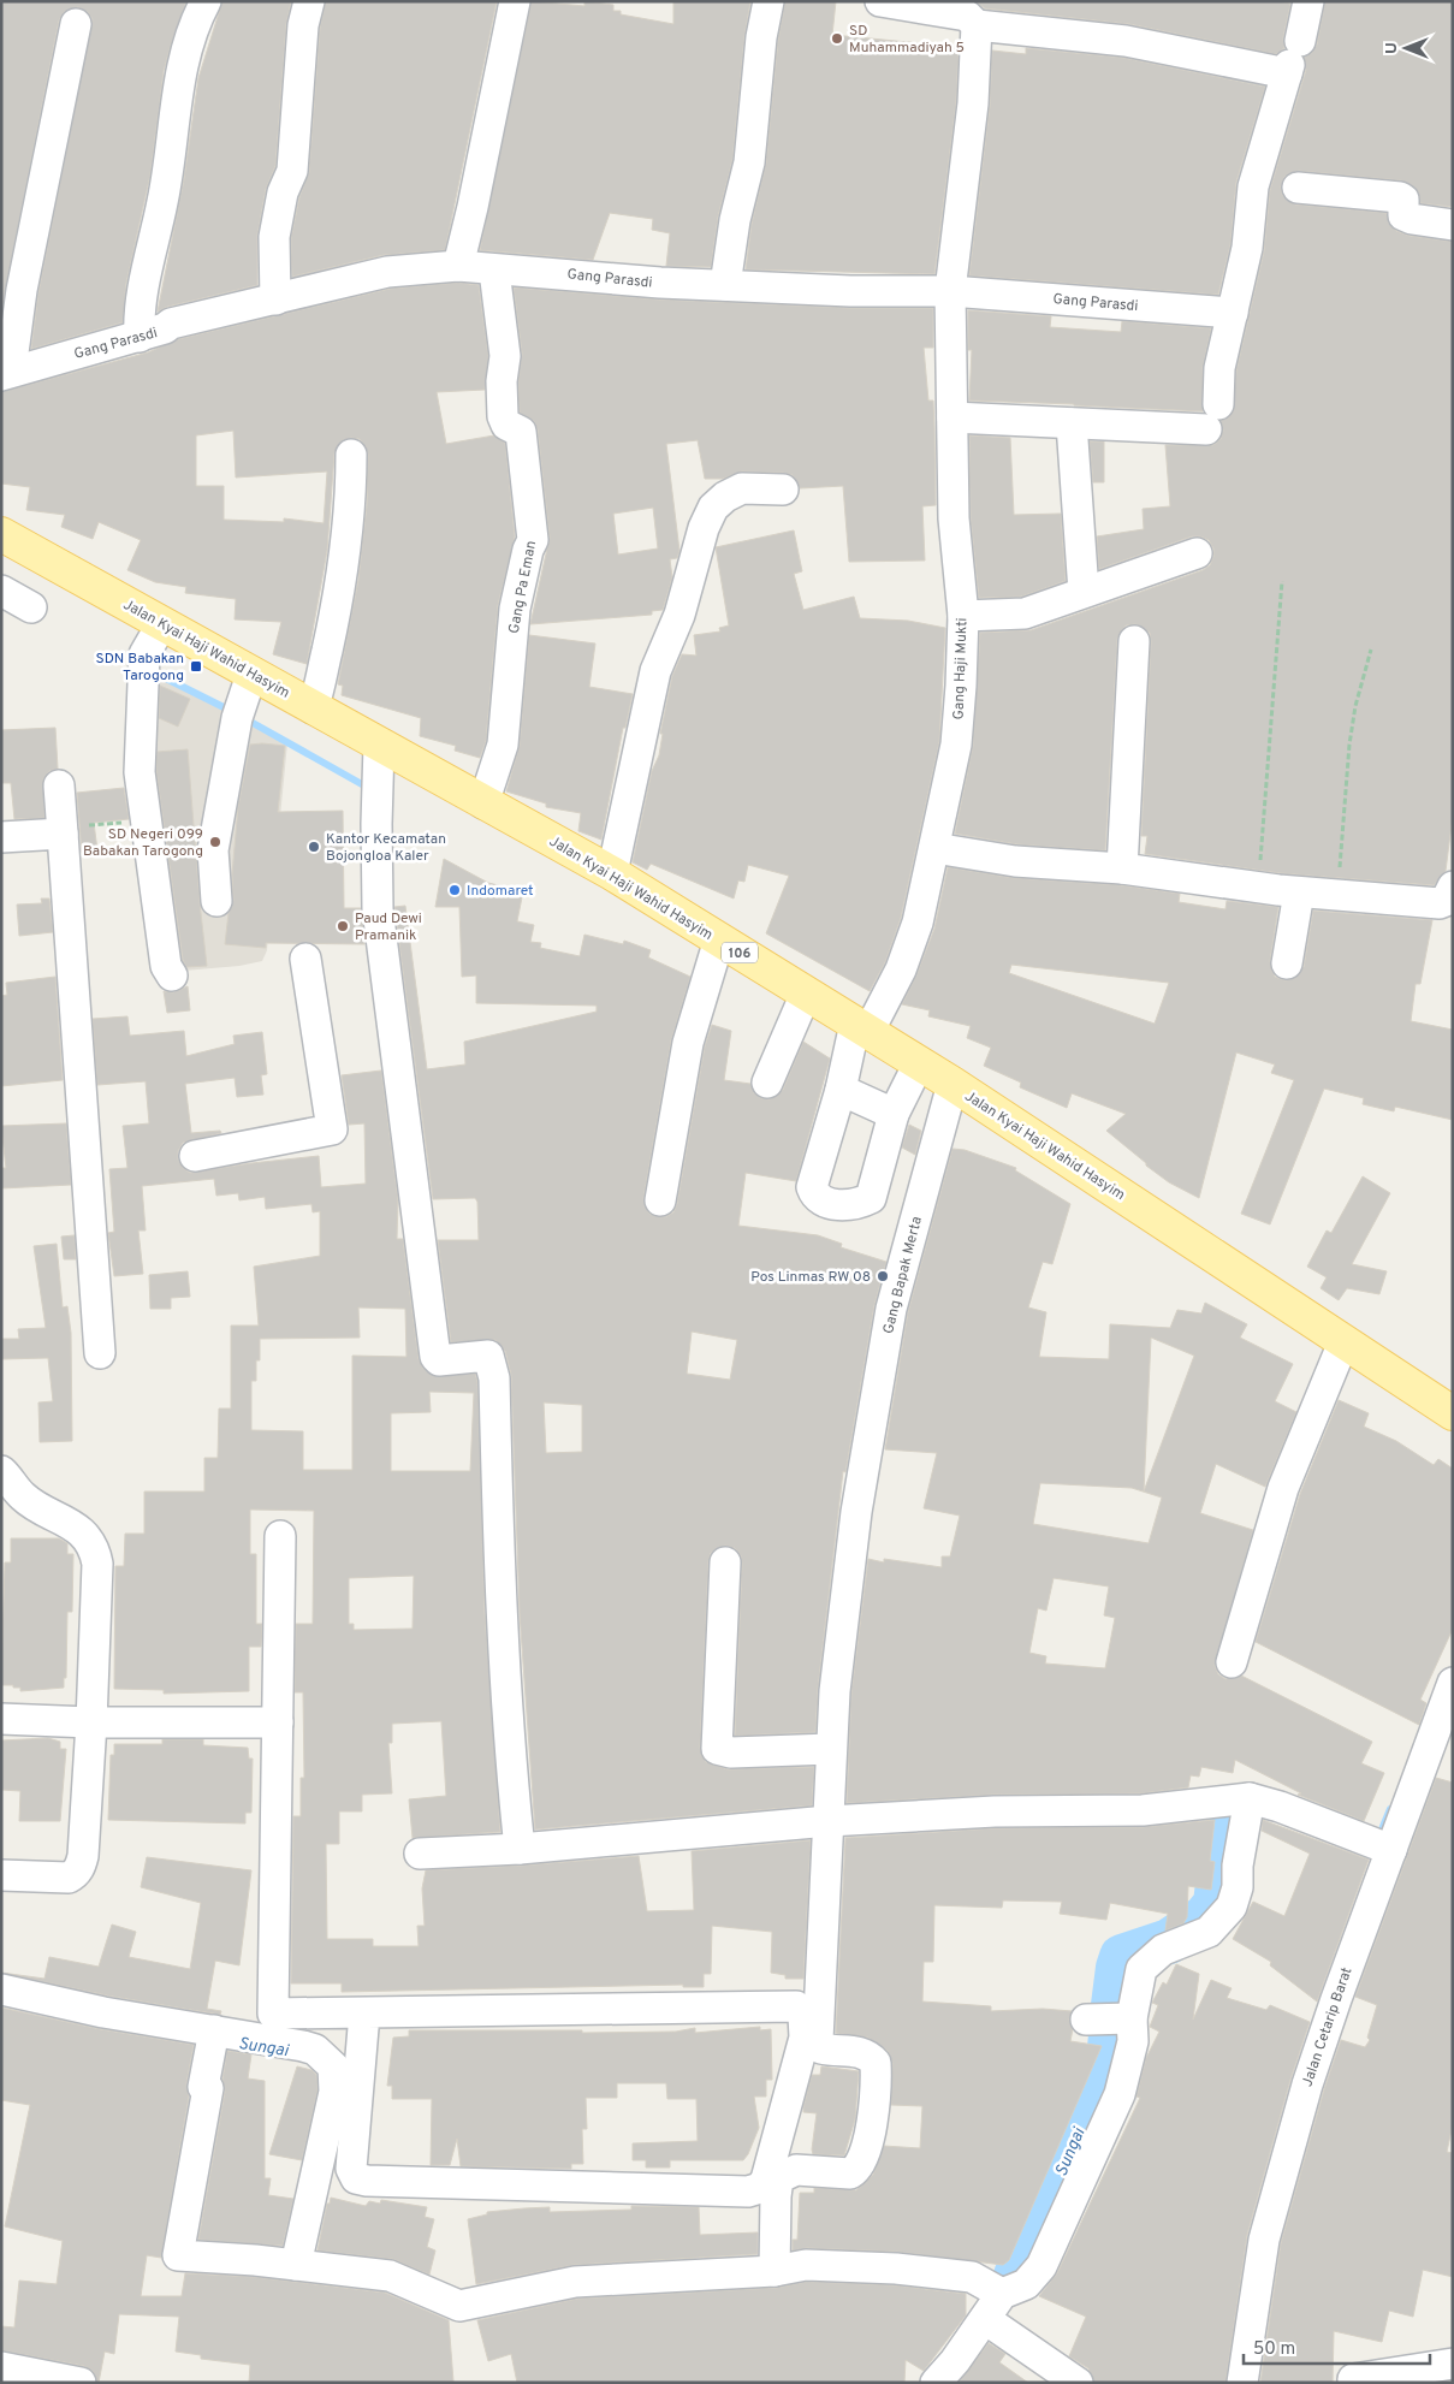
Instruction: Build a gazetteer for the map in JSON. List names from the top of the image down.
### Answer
{
  "streets": {
    "main road": ["Jalan Kyai Haji Wahid Hasyim", "106"],
    "street": [
      "Gang Parasdi",
      "Gang Pa Eman",
      "Gang Haji Mukti",
      "Gang Bapak Merta",
      "Jalan Cetarip Barat"
    ]
  },
  "crossings": [
    ["Gang Parasdi", "Gang Pa Eman"],
    ["Gang Parasdi", "Gang Haji Mukti"],
    ["Gang Pa Eman", "Jalan Kyai Haji Wahid Hasyim"],
    ["Jalan Kyai Haji Wahid Hasyim", "Gang Haji Mukti"],
    ["Jalan Kyai Haji Wahid Hasyim", "Gang Bapak Merta"]
  ],
  "water": ["Sungai"],
  "places": {
    "other": [
      "SD Muhammadiyah 5",
      "SD Negeri 099 Babakan Tarogong",
      "Kantor Kecamatan Bojongloa Kaler",
      "Indomaret",
      "Paud Dewi Pramanik",
      "Pos Linmas RW 08"
    ],
    "transit": ["SDN Babakan Tarogong"]
  },
  "scale_bar": "50 m",
  "north": "left"
}
